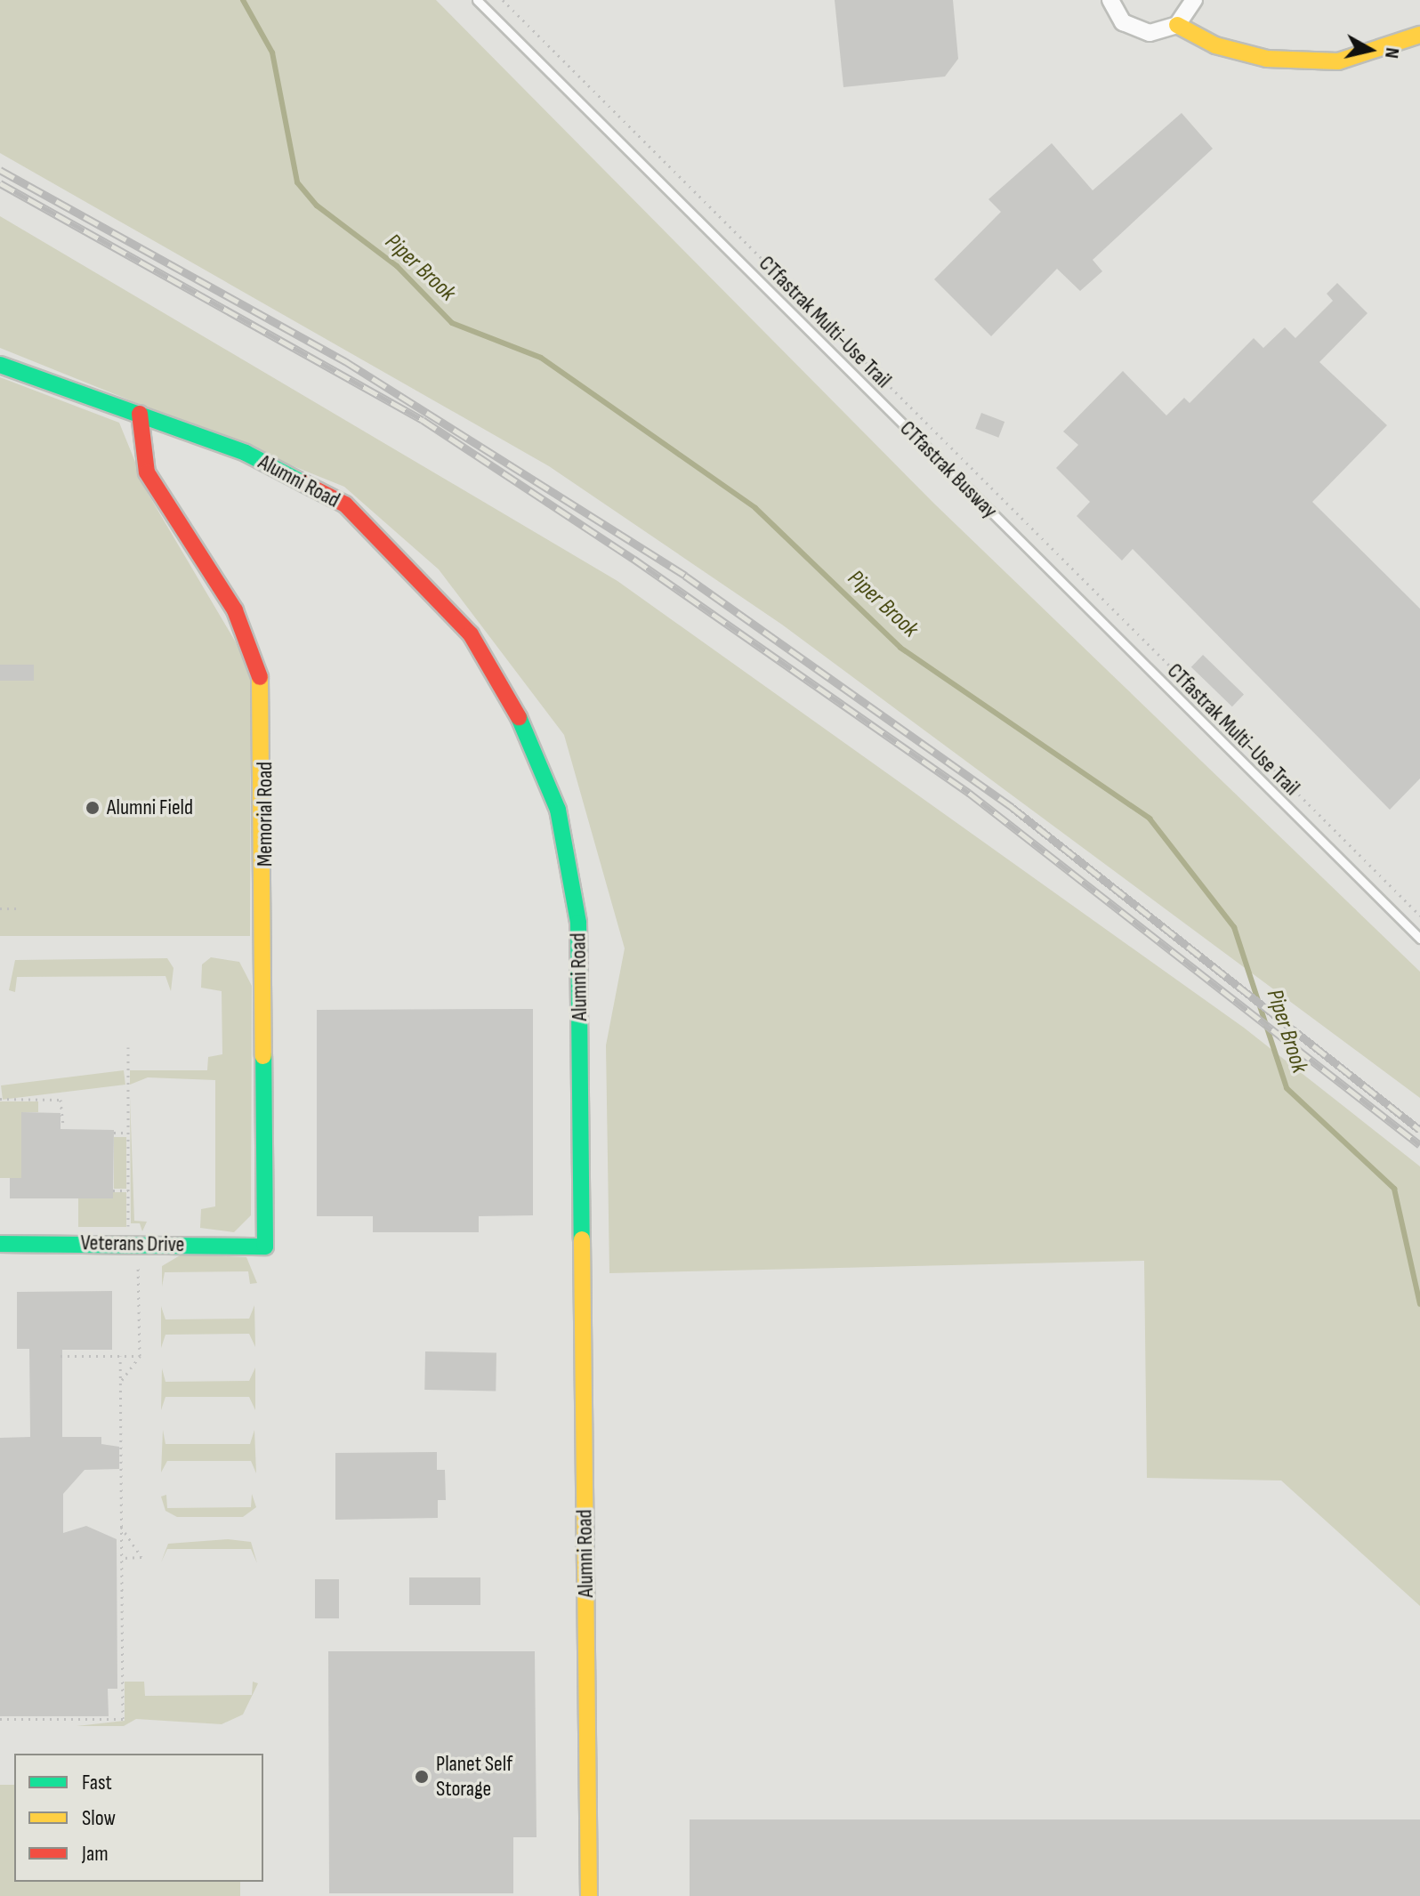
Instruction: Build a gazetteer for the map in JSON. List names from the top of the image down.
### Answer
{
  "streets": {
    "street": ["Alumni Road", "Memorial Road", "Veterans Drive"],
    "lane": ["CTfastrak Busway"],
    "path": ["CTfastrak Multi-Use Trail"]
  },
  "crossings": [
    ["Alumni Road", "Memorial Road"],
    ["Memorial Road", "Veterans Drive"]
  ],
  "water": ["Piper Brook"],
  "places": ["Alumni Field", "Planet Self Storage"],
  "legend": ["Fast", "Slow", "Jam"],
  "north": "right"
}
